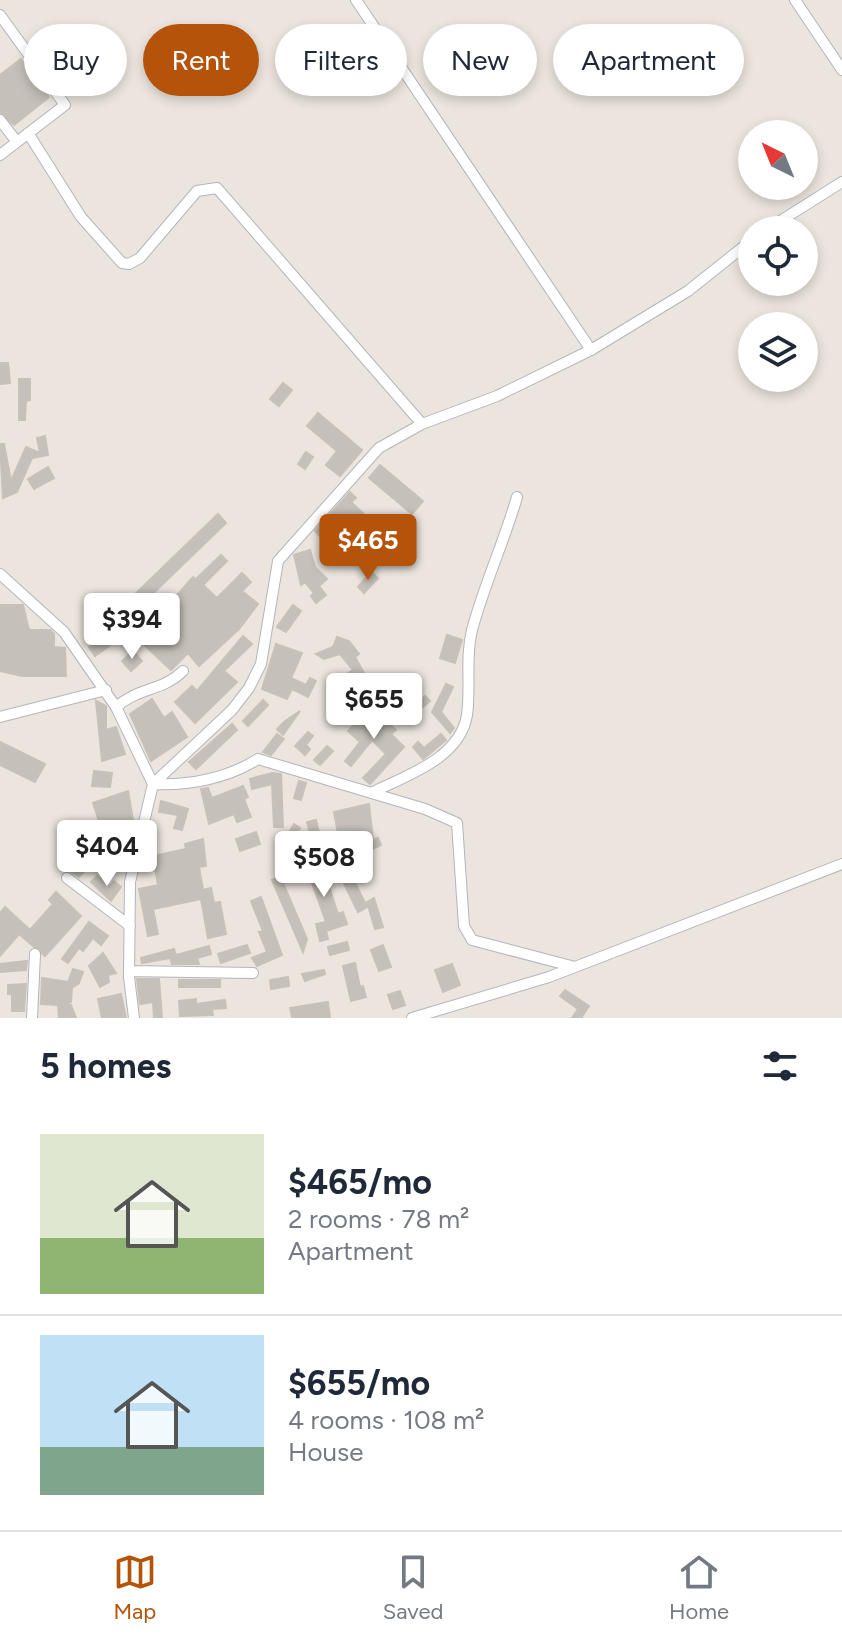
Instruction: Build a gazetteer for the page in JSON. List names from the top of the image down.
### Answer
{
  "north": "top left",
  "page": {
    "chip": [
      "Buy",
      "Rent",
      "Filters",
      "New",
      "Apartment"
    ],
    "price": [
      "$465",
      "$394",
      "$655",
      "$404",
      "$508"
    ],
    "heading": "5 homes",
    "list": [
      {
        "name": "$465/mo",
        "note": "2 rooms · 78 m² · Apartment"
      },
      {
        "name": "$655/mo",
        "note": "4 rooms · 108 m² · House"
      }
    ],
    "tabs": ["Map", "Saved", "Home"]
  }
}
